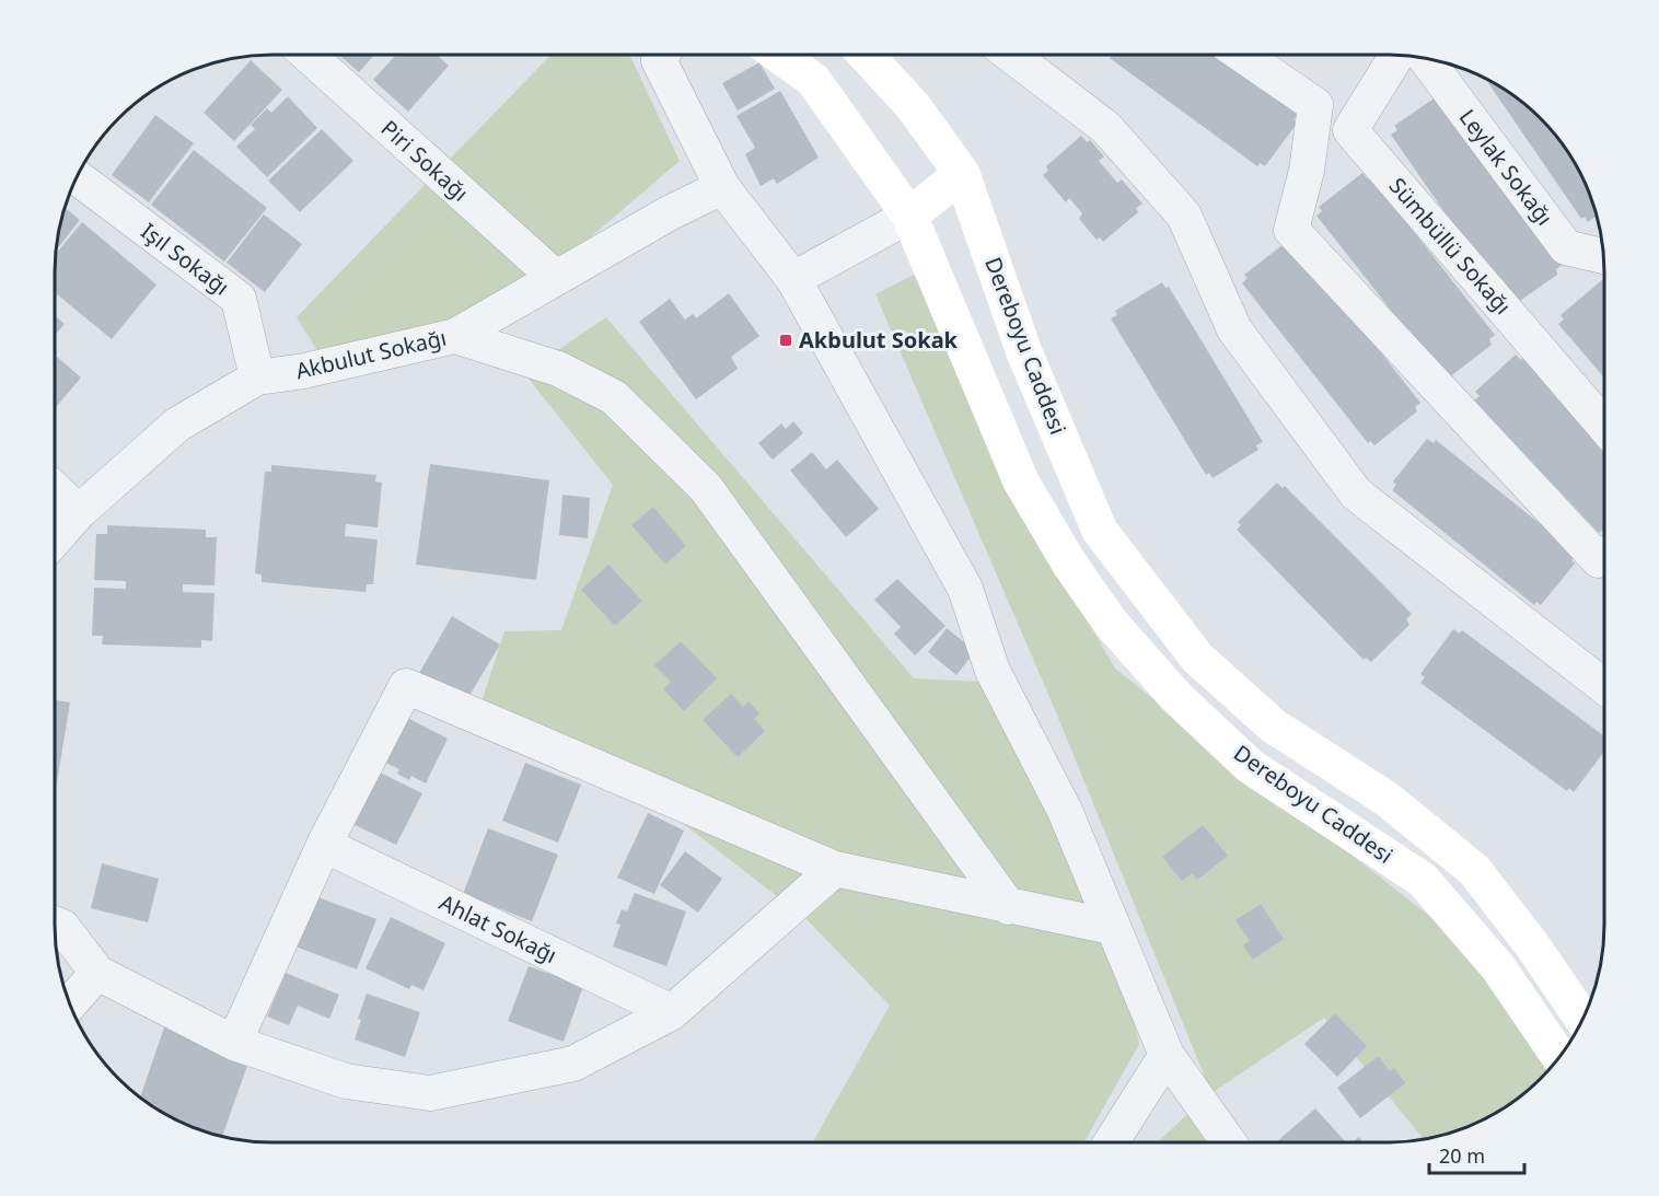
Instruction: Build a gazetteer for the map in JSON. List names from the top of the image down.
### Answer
{
  "streets": {
    "main road": ["Dereboyu Caddesi"],
    "street": [
      "Piri Sokağı",
      "Leylak Sokağı",
      "Sümbüllü Sokağı",
      "Işıl Sokağı",
      "Akbulut Sokağı",
      "Ahlat Sokağı"
    ]
  },
  "crossings": [
    ["Piri Sokağı", "Akbulut Sokağı"],
    ["Işıl Sokağı", "Akbulut Sokağı"]
  ],
  "places": {
    "transit": ["Akbulut Sokak"]
  },
  "scale_bar": "20 m"
}
